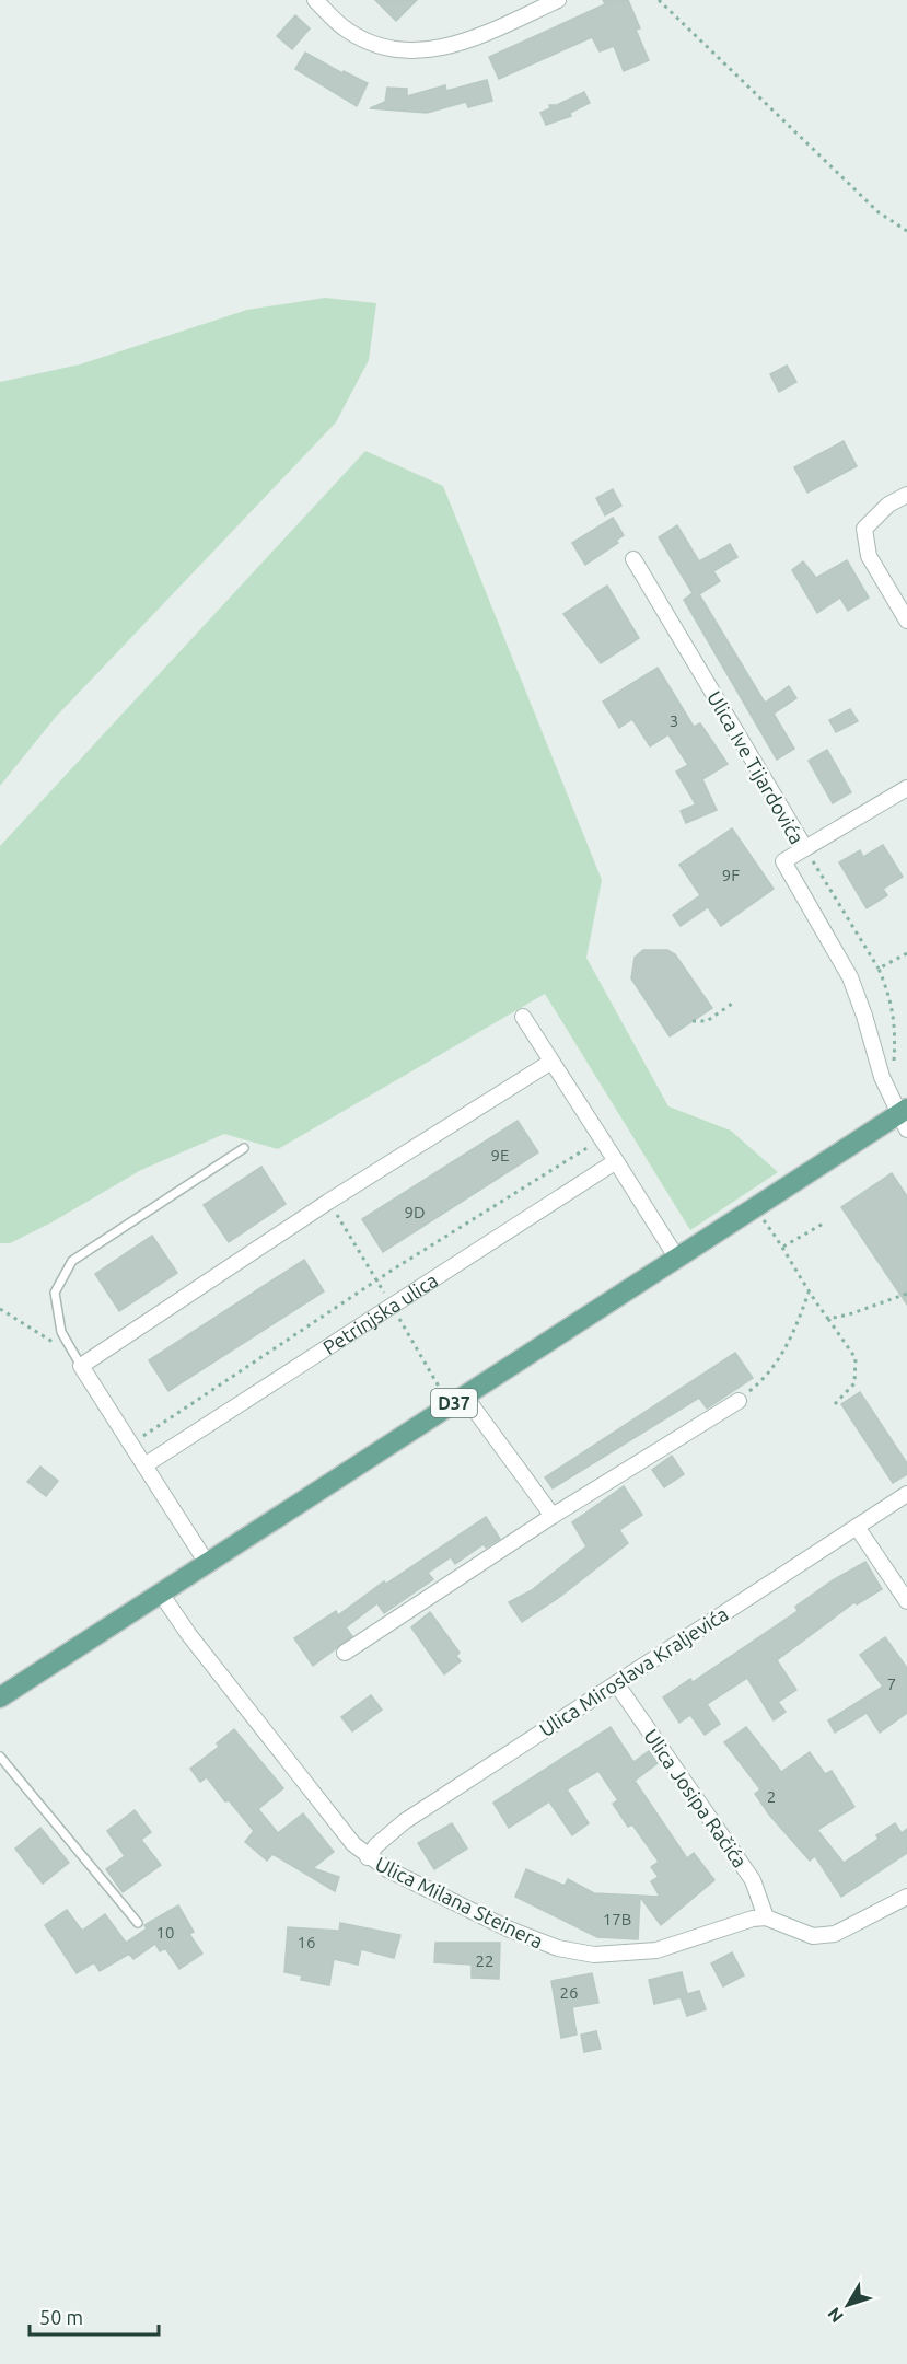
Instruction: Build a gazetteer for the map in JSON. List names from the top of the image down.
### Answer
{
  "streets": {
    "main road": ["D37"],
    "street": [
      "Ulica Ive Tijardovića",
      "Petrinjska ulica",
      "Ulica Miroslava Kraljevića",
      "Ulica Josipa Račića",
      "Ulica Milana Steinera"
    ]
  },
  "crossings": [
    ["Ulica Ive Tijardovića", "D37"],
    ["D37", "Ulica Milana Steinera"],
    ["Ulica Miroslava Kraljevića", "Ulica Josipa Račića"],
    ["Ulica Miroslava Kraljevića", "Ulica Milana Steinera"],
    ["Ulica Josipa Račića", "Ulica Milana Steinera"]
  ],
  "house_numbers": [
    "3",
    "9F",
    "9E",
    "9D",
    "7",
    "2",
    "17B",
    "10",
    "16",
    "22",
    "26"
  ],
  "scale_bar": "50 m",
  "north": "bottom left"
}
